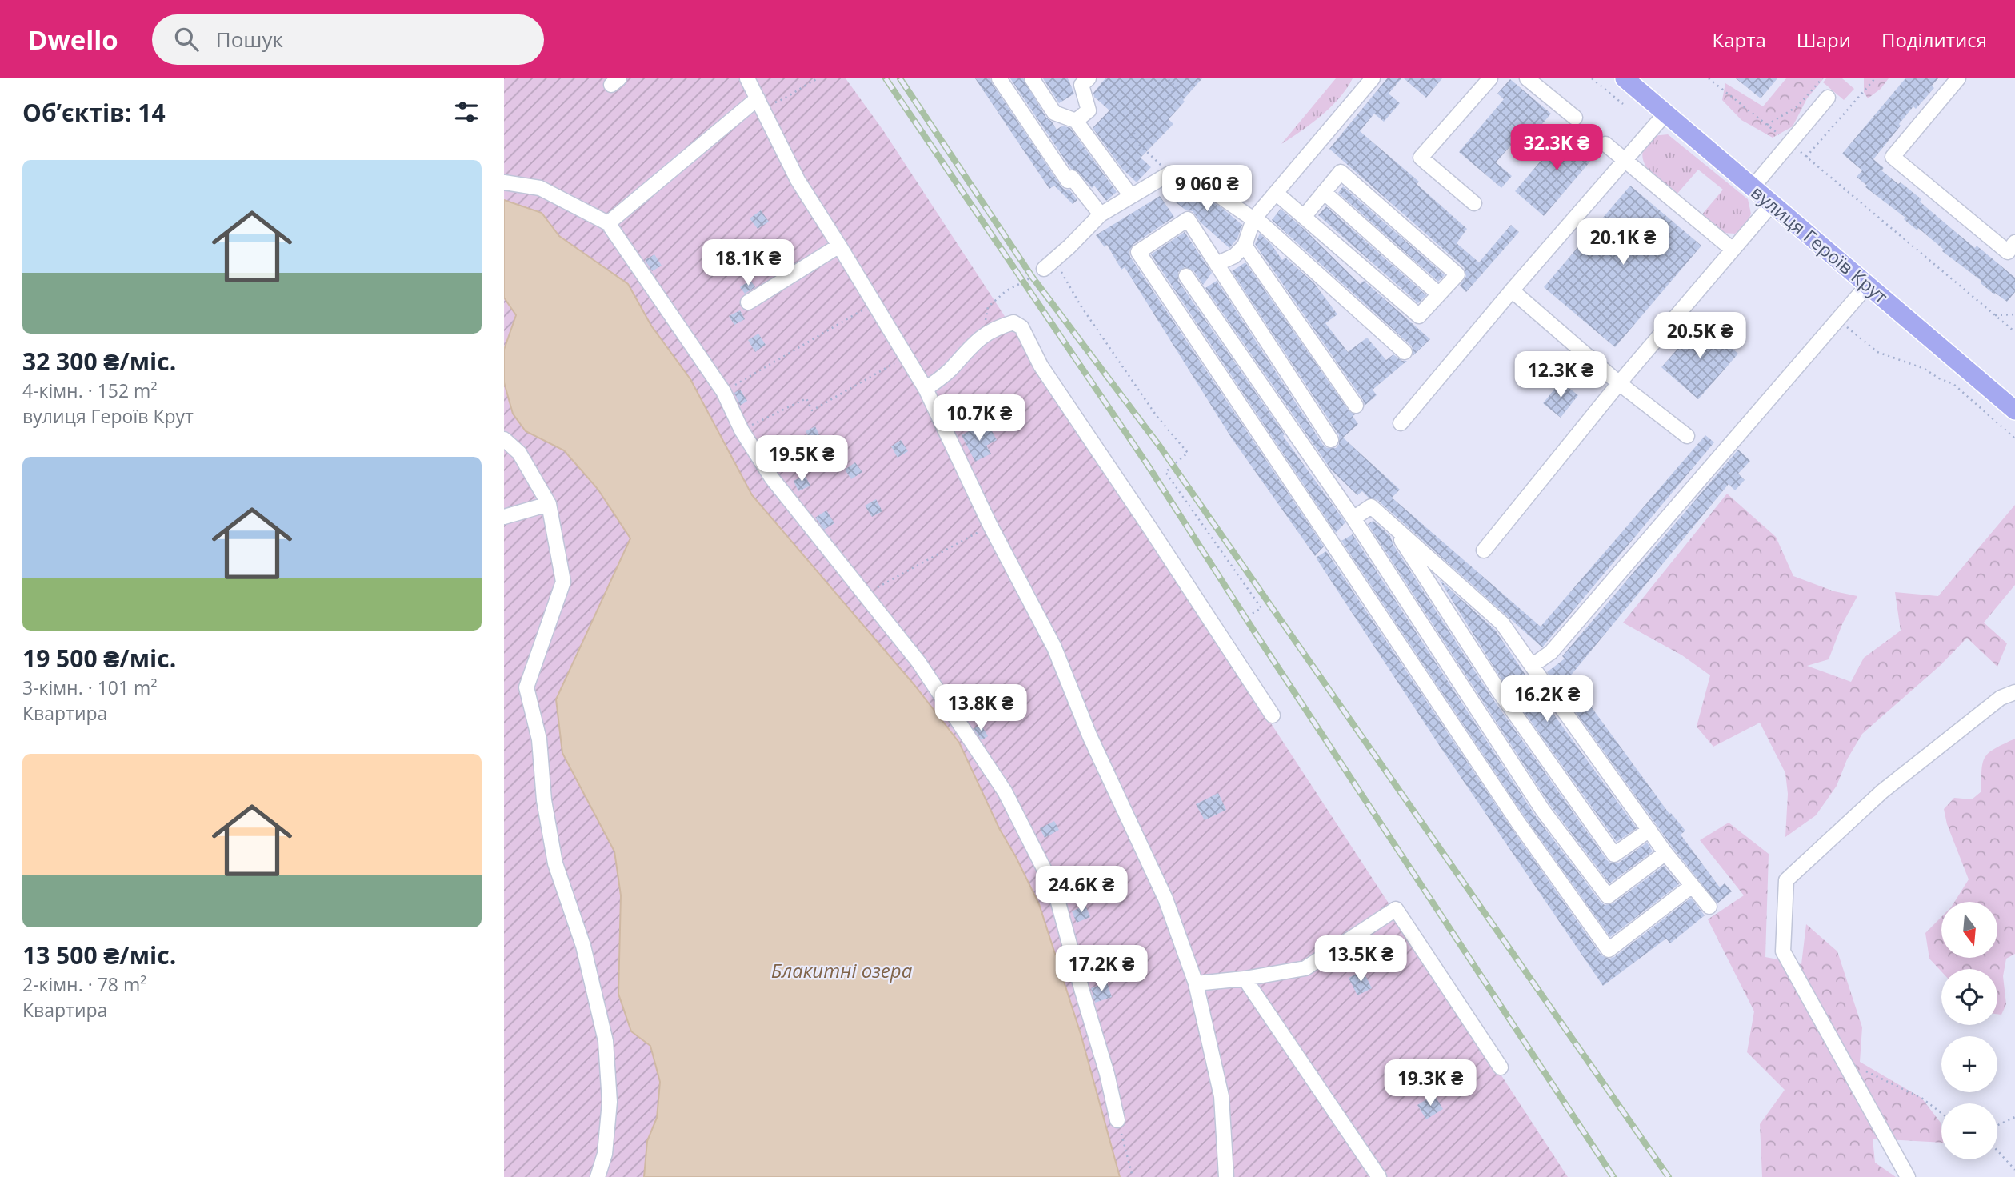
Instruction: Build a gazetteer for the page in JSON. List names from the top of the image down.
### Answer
{
  "streets": {
    "main road": ["вулиця Героїв Крут"]
  },
  "water": ["Блакитні озера"],
  "north": "bottom",
  "page": {
    "header": "Dwello",
    "search": "Пошук",
    "nav": ["Карта", "Шари", "Поділитися"],
    "heading": "Об’єктів: 14",
    "price": [
      "32.3K ₴",
      "9 060 ₴",
      "20.1K ₴",
      "18.1K ₴",
      "20.5K ₴",
      "12.3K ₴",
      "10.7K ₴",
      "19.5K ₴",
      "16.2K ₴",
      "13.8K ₴",
      "24.6K ₴",
      "13.5K ₴",
      "17.2K ₴",
      "19.3K ₴"
    ],
    "list": [
      {
        "name": "32 300 ₴/міс.",
        "note": "4-кімн. · 152 m² · вулиця Героїв Крут"
      },
      {
        "name": "19 500 ₴/міс.",
        "note": "3-кімн. · 101 m² · Квартира"
      },
      {
        "name": "13 500 ₴/міс.",
        "note": "2-кімн. · 78 m² · Квартира"
      }
    ],
    "map_buttons": ["+", "−"]
  }
}
